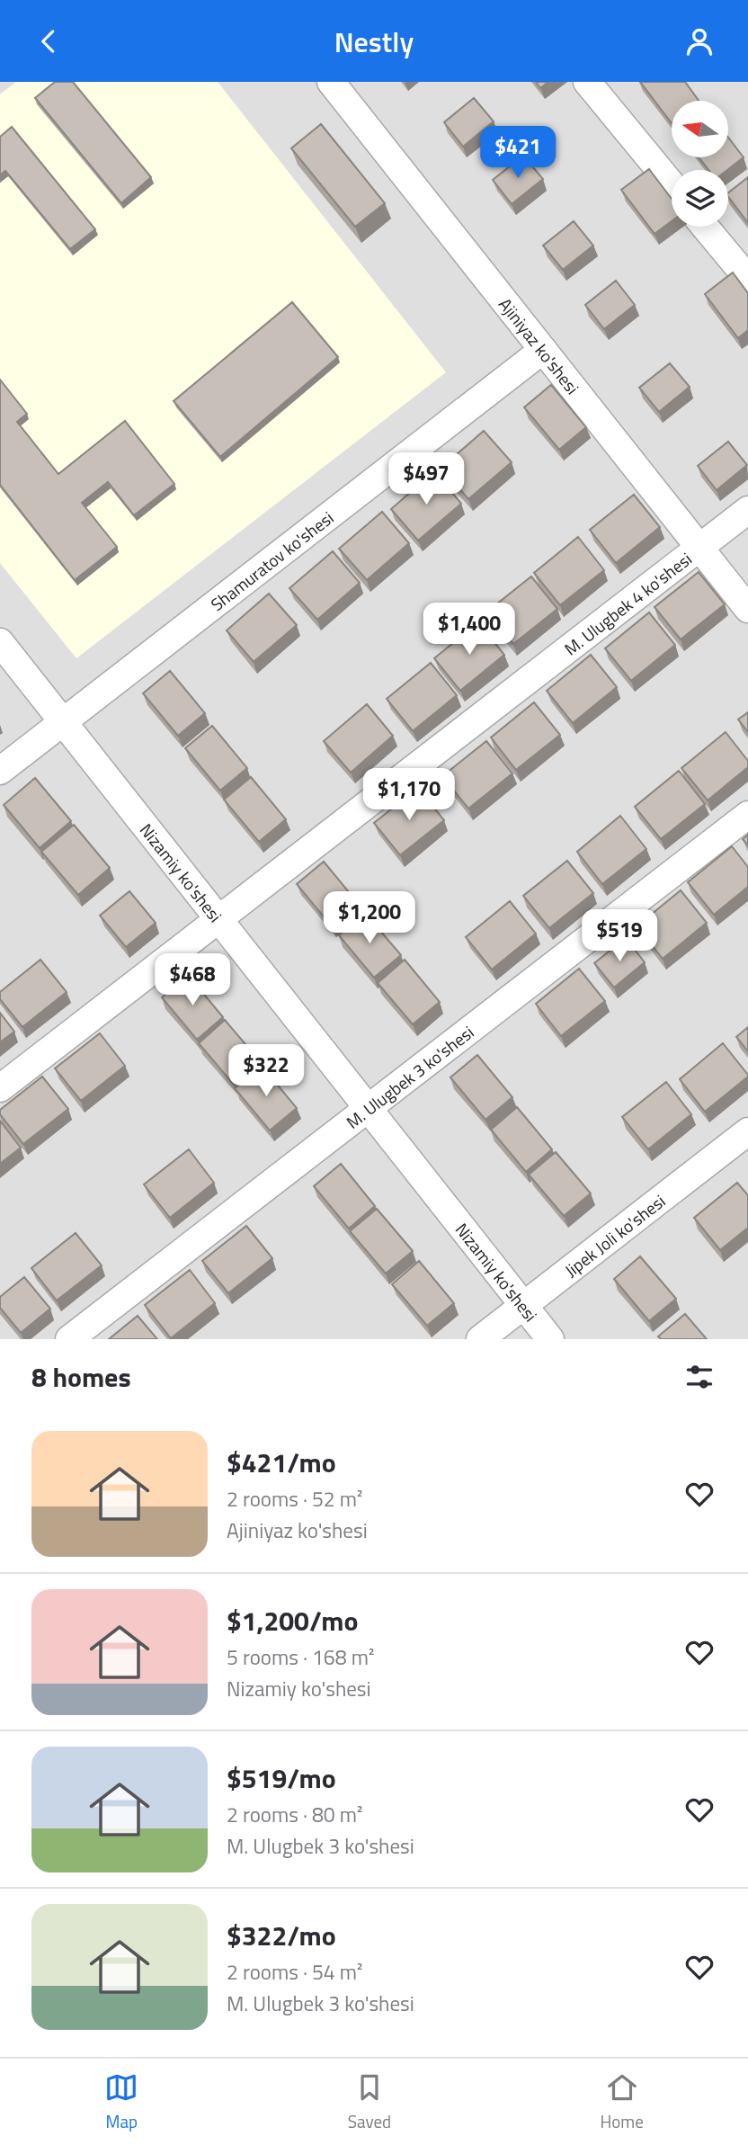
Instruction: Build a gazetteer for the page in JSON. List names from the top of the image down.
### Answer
{
  "streets": {
    "street": [
      "Ajiniyaz ko'shesi",
      "Shamuratov ko'shesi",
      "M. Ulugbek 4 ko'shesi",
      "Nizamiy ko'shesi",
      "M. Ulugbek 3 ko'shesi",
      "Jipek Joli ko'shesi"
    ]
  },
  "crossings": [
    ["Ajiniyaz ko'shesi", "Shamuratov ko'shesi"],
    ["Ajiniyaz ko'shesi", "M. Ulugbek 4 ko'shesi"],
    ["Shamuratov ko'shesi", "Nizamiy ko'shesi"],
    ["M. Ulugbek 4 ko'shesi", "Nizamiy ko'shesi"],
    ["Nizamiy ko'shesi", "M. Ulugbek 3 ko'shesi"],
    ["Nizamiy ko'shesi", "Jipek Joli ko'shesi"]
  ],
  "north": "left",
  "page": {
    "header": "Nestly",
    "price": [
      "$421",
      "$497",
      "$1,400",
      "$1,170",
      "$1,200",
      "$519",
      "$468",
      "$322"
    ],
    "heading": "8 homes",
    "list": [
      {
        "name": "$421/mo",
        "note": "2 rooms · 52 m² · Ajiniyaz ko'shesi"
      },
      {
        "name": "$1,200/mo",
        "note": "5 rooms · 168 m² · Nizamiy ko'shesi"
      },
      {
        "name": "$519/mo",
        "note": "2 rooms · 80 m² · M. Ulugbek 3 ko'shesi"
      },
      {
        "name": "$322/mo",
        "note": "2 rooms · 54 m² · M. Ulugbek 3 ko'shesi"
      }
    ],
    "tabs": ["Map", "Saved", "Home"]
  }
}
